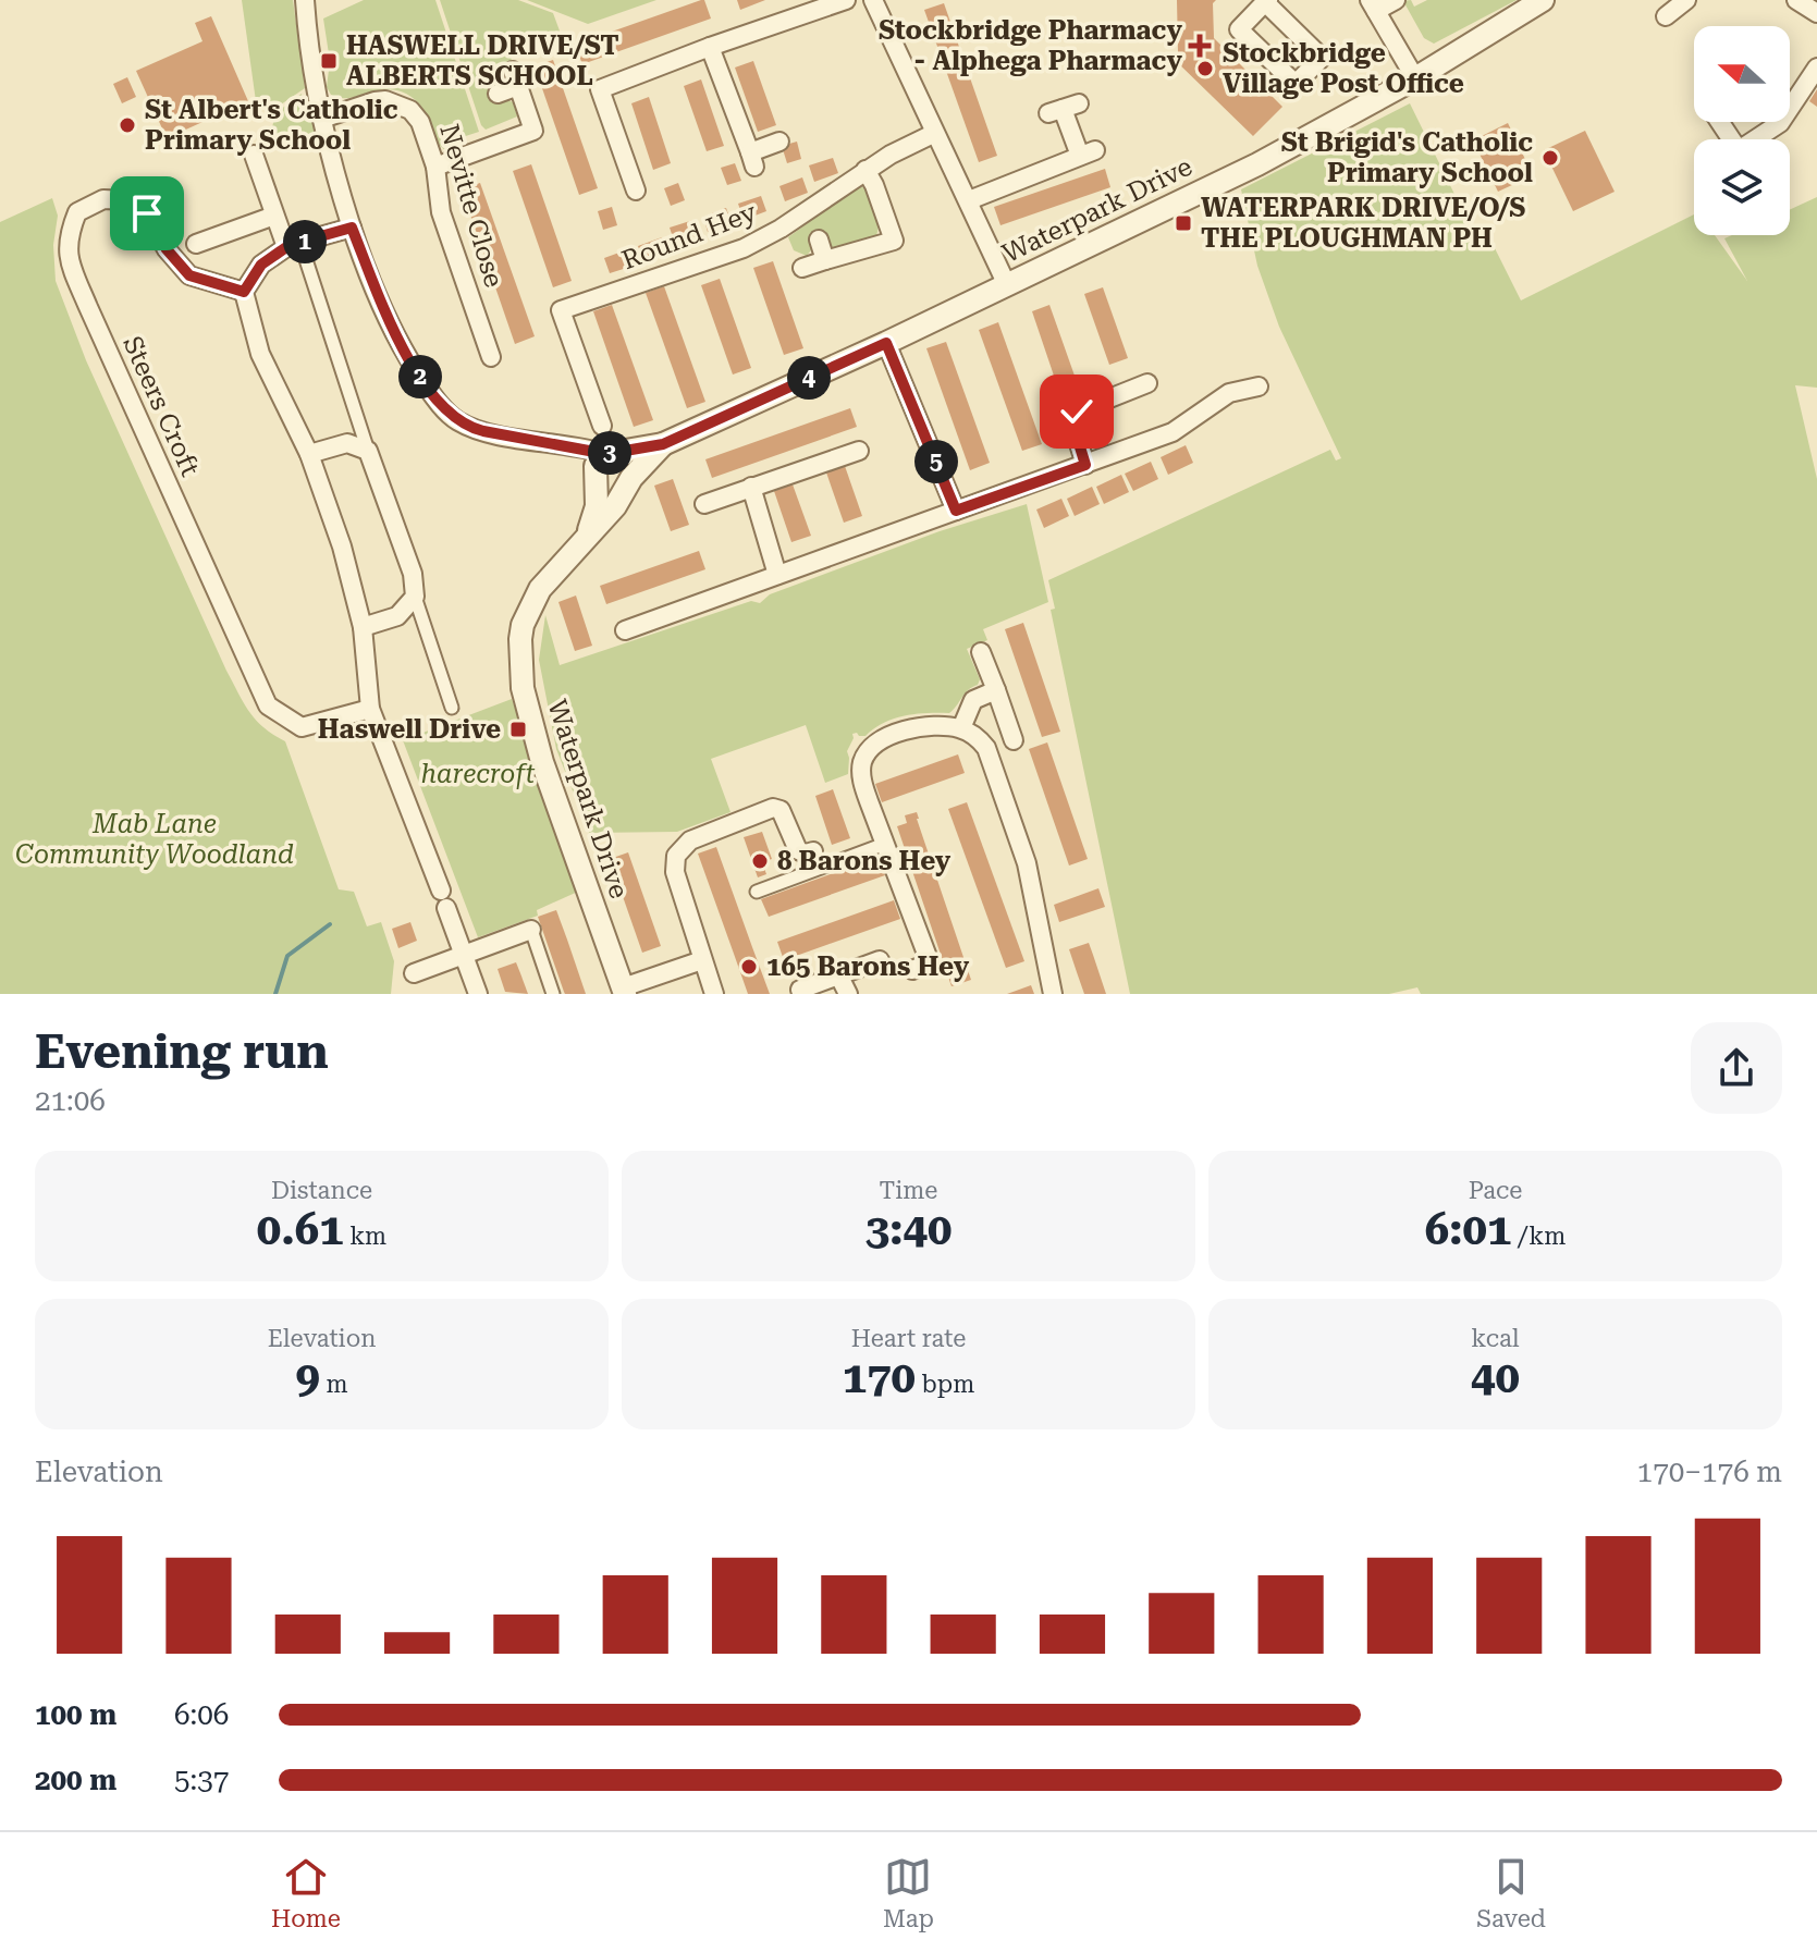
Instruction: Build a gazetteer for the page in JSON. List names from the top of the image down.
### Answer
{
  "streets": {
    "street": [
      "Nevitte Close",
      "Waterpark Drive",
      "Round Hey",
      "Steers Croft"
    ]
  },
  "parks": ["harecroft", "Mab Lane Community Woodland"],
  "places": {
    "health": ["Stockbridge Pharmacy - Alphega Pharmacy"],
    "transit": ["HASWELL DRIVE/ST ALBERTS SCHOOL", "WATERPARK DRIVE/O/S THE PLOUGHMAN PH", "Haswell Drive"],
    "other": [
      "Stockbridge Village Post Office",
      "St Albert's Catholic Primary School",
      "St Brigid's Catholic Primary School",
      "8 Barons Hey",
      "165 Barons Hey"
    ]
  },
  "north": "left",
  "page": {
    "pins": [
      "1",
      "2",
      "4",
      "3",
      "5"
    ],
    "heading": ["Evening run", "21:06"],
    "stats": [
      ["Distance", "0.61 km"],
      ["Time", "3:40"],
      ["Pace", "6:01 /km"],
      ["Elevation", "9 m"],
      ["Heart rate", "170 bpm"],
      ["kcal", "40"]
    ],
    "chart": ["Elevation", "170–176 m"],
    "list": [
      {
        "name": "100 m",
        "note": "6:06"
      },
      {
        "name": "200 m",
        "note": "5:37"
      }
    ],
    "tabs": ["Home", "Map", "Saved"]
  }
}
